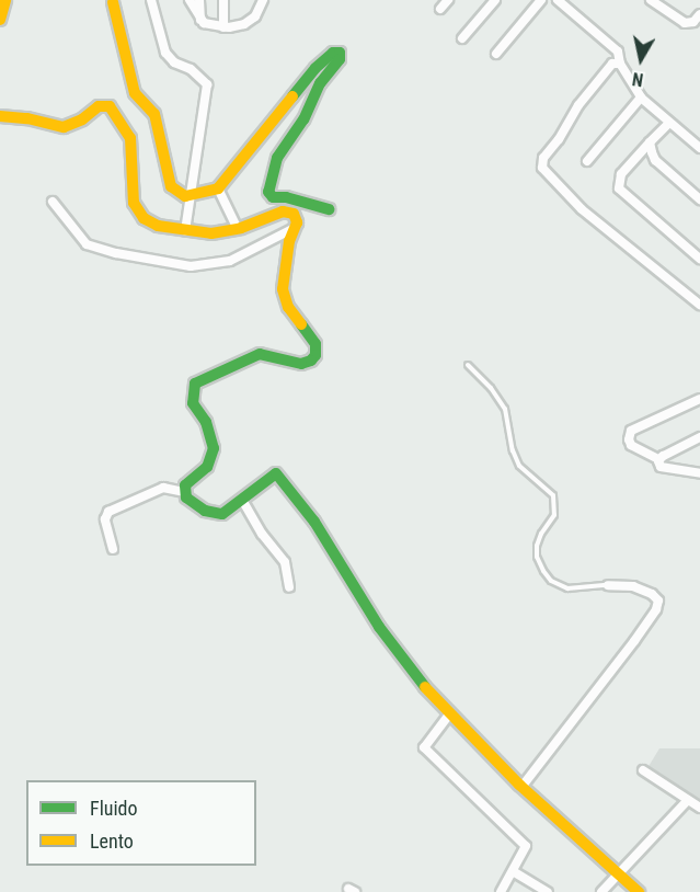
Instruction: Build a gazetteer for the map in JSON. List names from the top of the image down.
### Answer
{
  "legend": ["Fluido", "Lento"],
  "north": "bottom"
}
